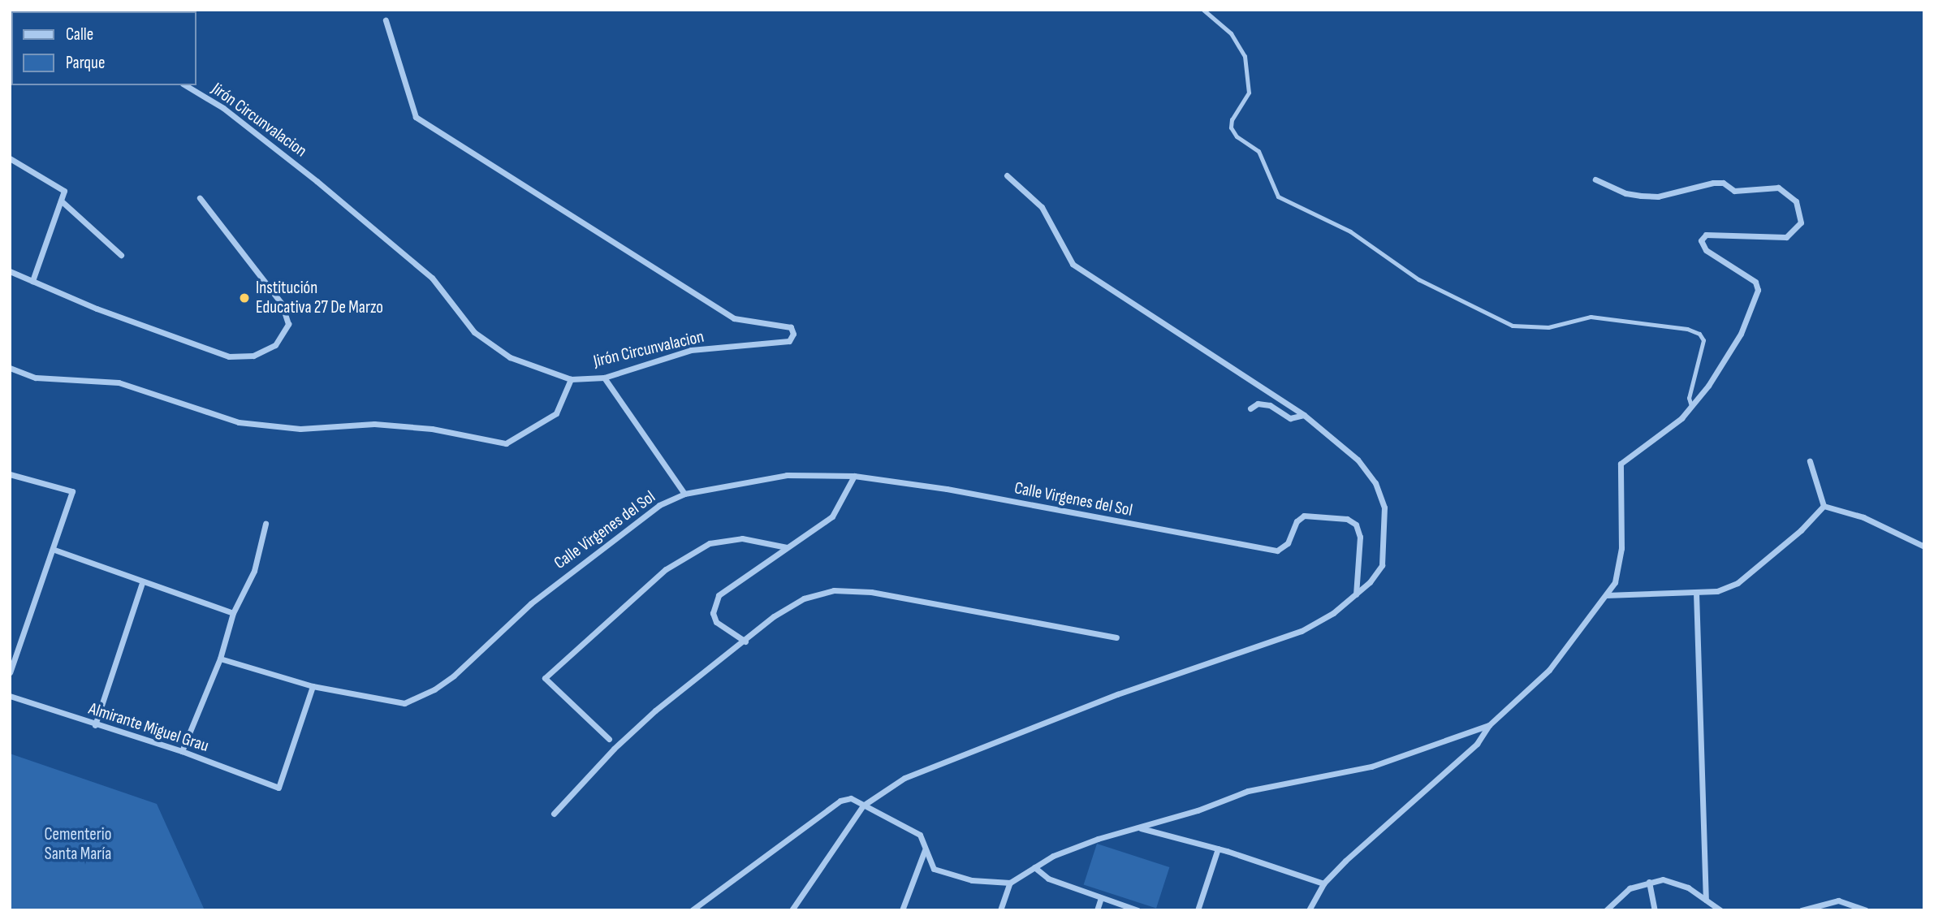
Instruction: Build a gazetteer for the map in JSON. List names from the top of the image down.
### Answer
{
  "streets": {
    "street": ["Jirón Circunvalacion", "Calle Virgenes del Sol", "Almirante Miguel Grau"]
  },
  "crossings": [
    ["Calle Virgenes del Sol", "Almirante Miguel Grau"]
  ],
  "parks": ["Cementerio Santa María"],
  "places": ["Institución Educativa 27 De Marzo"],
  "legend": ["Calle", "Parque"]
}
